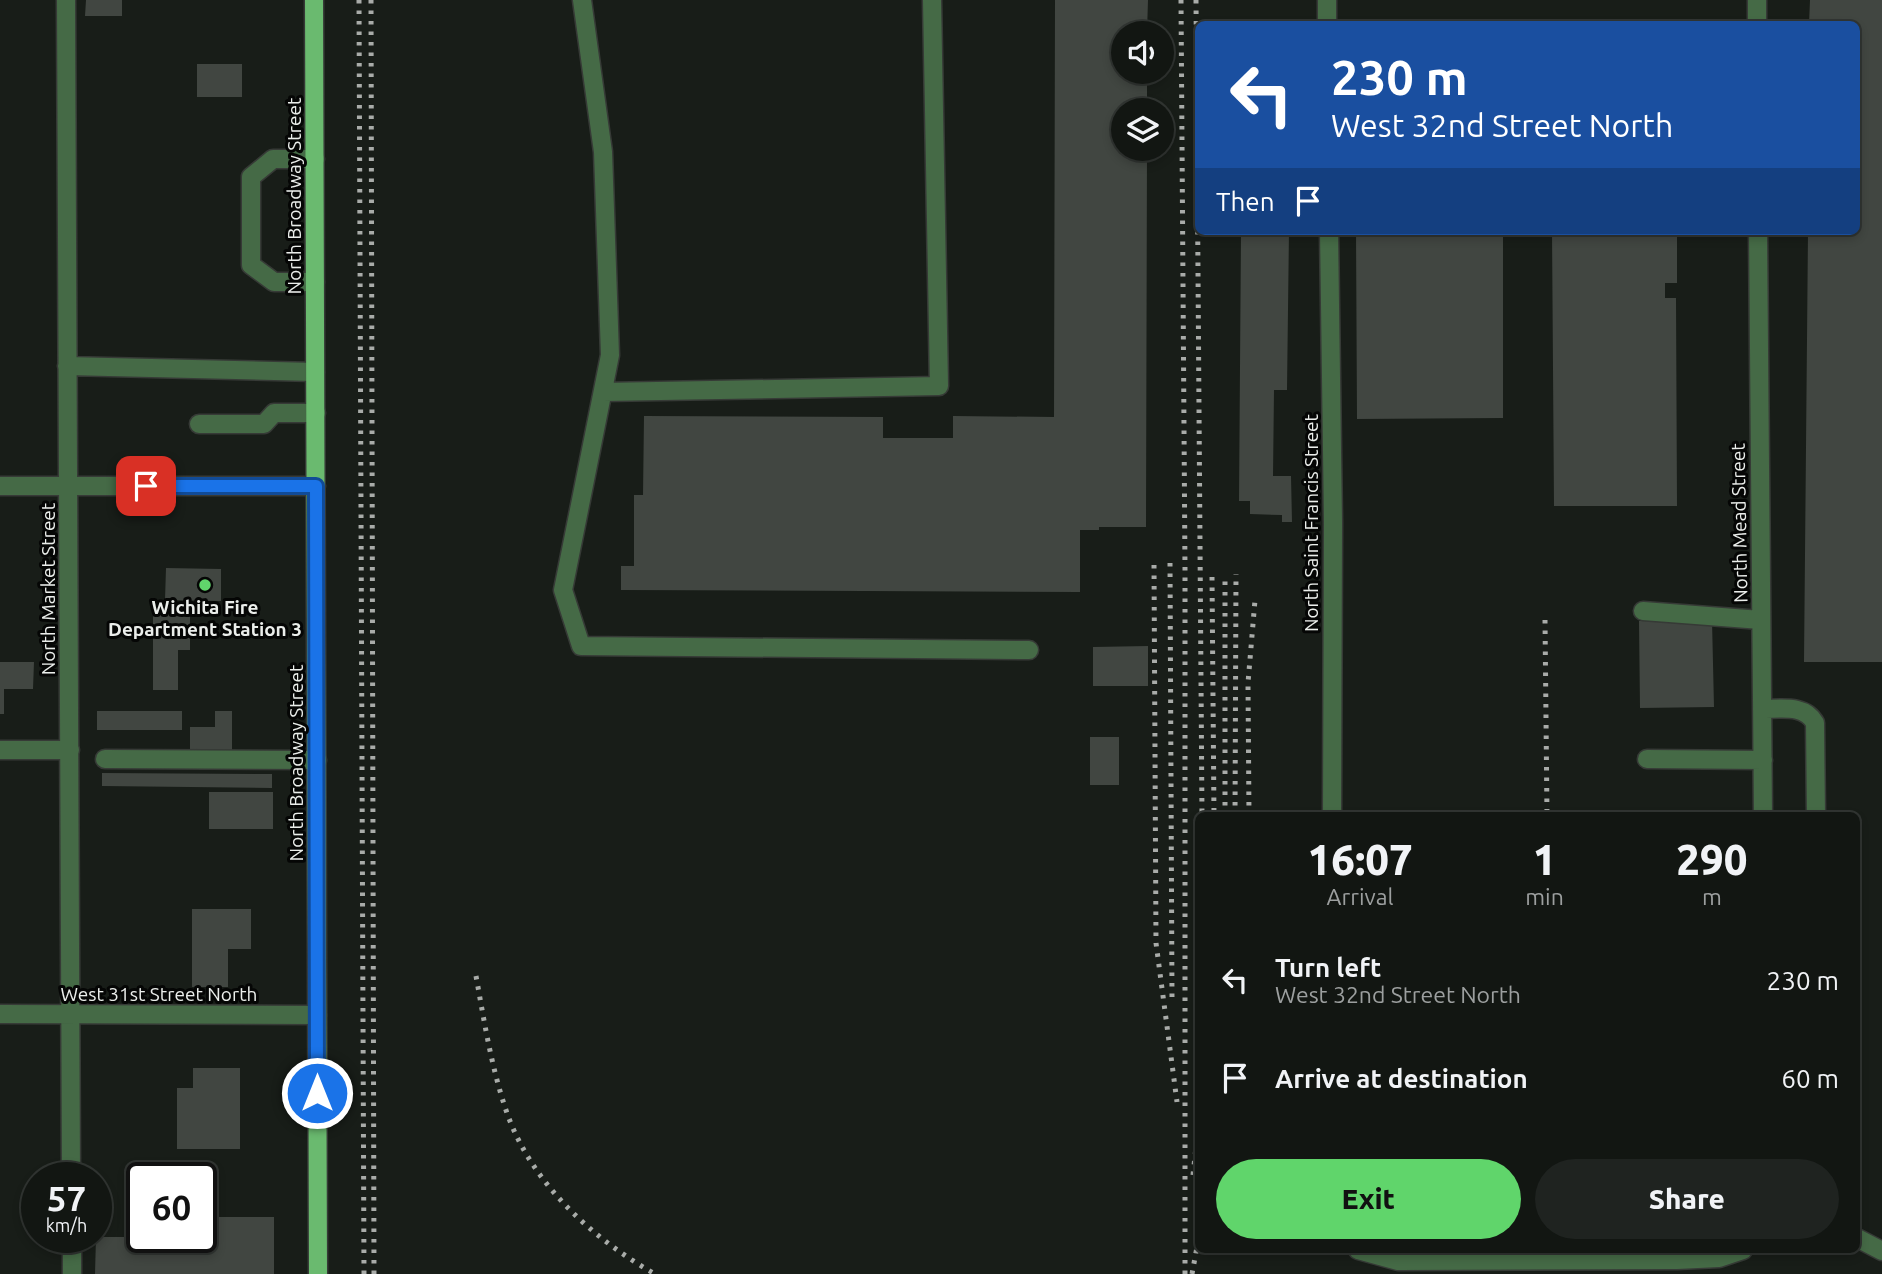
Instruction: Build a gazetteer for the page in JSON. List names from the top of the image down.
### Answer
{
  "streets": {
    "main road": ["North Broadway Street"],
    "street": [
      "North Saint Francis Street",
      "North Mead Street",
      "North Market Street",
      "West 31st Street North"
    ]
  },
  "crossings": [
    ["North Broadway Street", "West 31st Street North"],
    ["North Market Street", "West 31st Street North"]
  ],
  "places": ["Wichita Fire Department Station 3"],
  "page": {
    "turn": ["230 m", "West 32nd Street North"],
    "then": "Then",
    "eta": [
      "16:07",
      "Arrival",
      "1",
      "min",
      "290",
      "m"
    ],
    "list": [
      {
        "name": "Turn left",
        "note": "West 32nd Street North",
        "value": "230 m"
      },
      {
        "name": "Arrive at destination",
        "value": "60 m"
      }
    ],
    "buttons": ["Exit", "Share"],
    "speed": "57 km/h",
    "limit": "60"
  }
}
